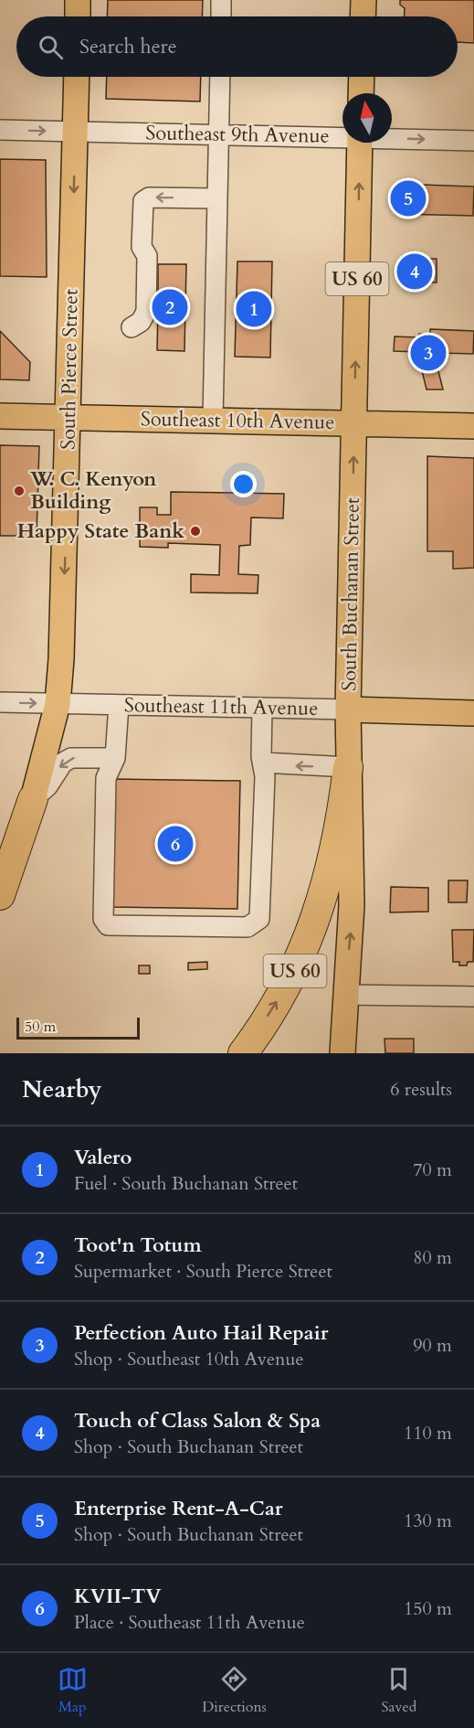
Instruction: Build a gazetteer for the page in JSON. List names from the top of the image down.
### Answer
{
  "streets": {
    "highway": ["US 60"],
    "main road": [
      "South Pierce Street",
      "Southeast 10th Avenue",
      "South Buchanan Street",
      "Southeast 11th Avenue"
    ],
    "street": ["Southeast 9th Avenue"]
  },
  "crossings": [
    ["Southeast 9th Avenue", "South Pierce Street"],
    ["US 60", "South Buchanan Street"],
    ["South Pierce Street", "Southeast 10th Avenue"],
    ["South Pierce Street", "Southeast 11th Avenue"],
    ["Southeast 10th Avenue", "South Buchanan Street"],
    ["South Buchanan Street", "Southeast 11th Avenue"]
  ],
  "one_way": ["Southeast 9th Avenue", "South Pierce Street", "South Buchanan Street"],
  "places": ["W. C. Kenyon Building", "Happy State Bank"],
  "scale_bar": "50 m",
  "north": "top",
  "page": {
    "search": "Search here",
    "pins": [
      "5",
      "4",
      "2",
      "1",
      "3",
      "6"
    ],
    "scale": "50 m",
    "heading": ["Nearby", "6 results"],
    "list": [
      {
        "mark": "1",
        "name": "Valero",
        "note": "Fuel · South Buchanan Street",
        "value": "70 m"
      },
      {
        "mark": "2",
        "name": "Toot'n Totum",
        "note": "Supermarket · South Pierce Street",
        "value": "80 m"
      },
      {
        "mark": "3",
        "name": "Perfection Auto Hail Repair",
        "note": "Shop · Southeast 10th Avenue",
        "value": "90 m"
      },
      {
        "mark": "4",
        "name": "Touch of Class Salon & Spa",
        "note": "Shop · South Buchanan Street",
        "value": "110 m"
      },
      {
        "mark": "5",
        "name": "Enterprise Rent-A-Car",
        "note": "Shop · South Buchanan Street",
        "value": "130 m"
      },
      {
        "mark": "6",
        "name": "KVII-TV",
        "note": "Place · Southeast 11th Avenue",
        "value": "150 m"
      }
    ],
    "nav": ["Map", "Directions", "Saved"]
  }
}
